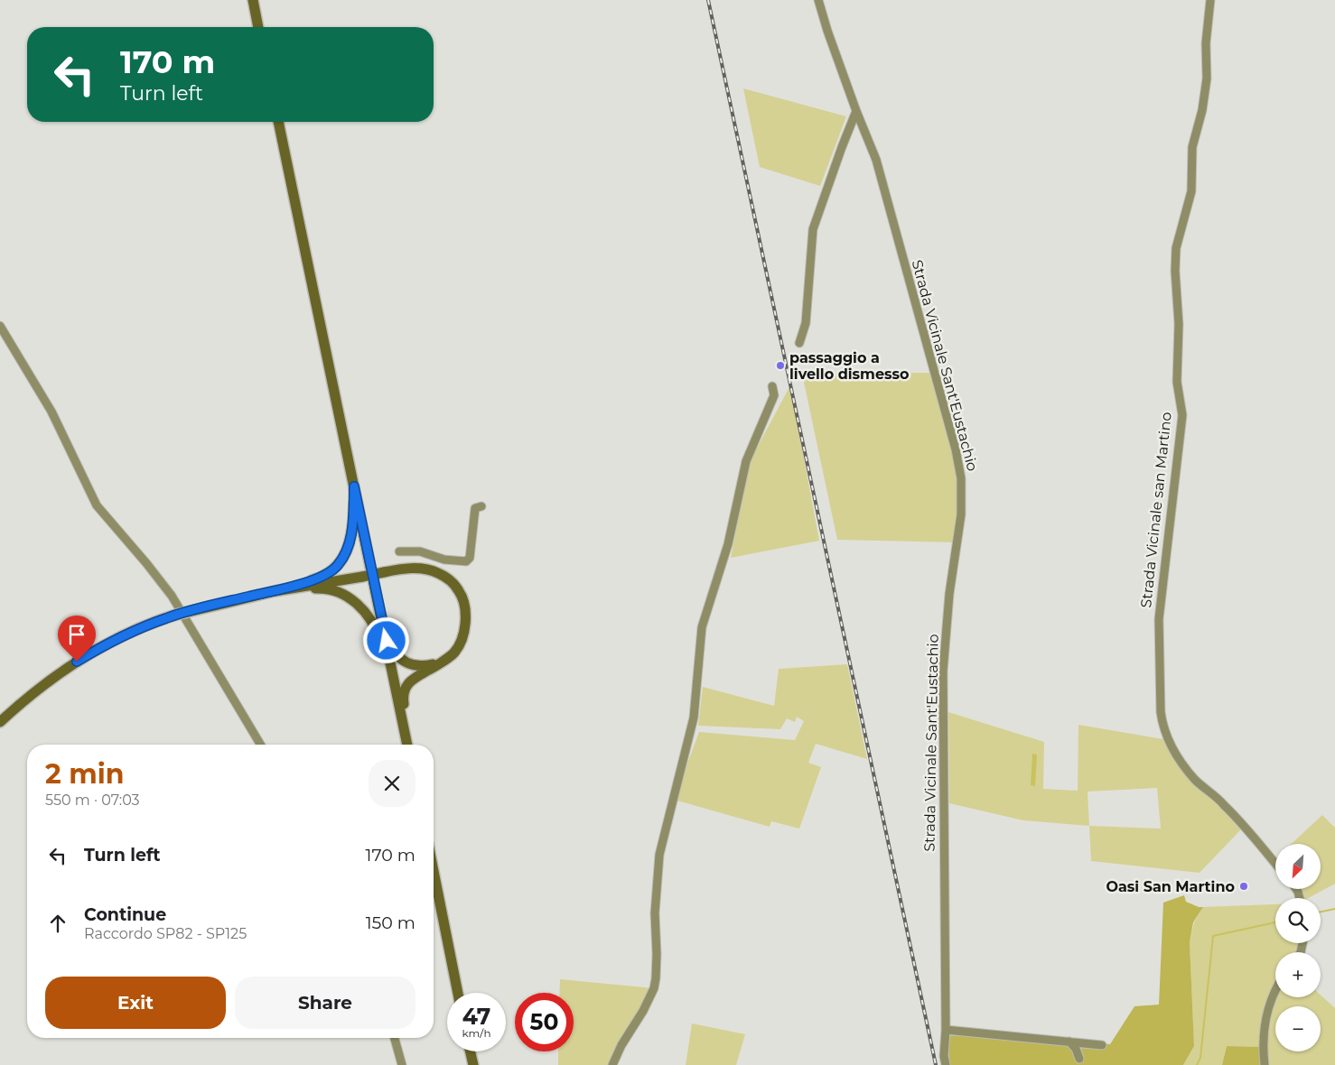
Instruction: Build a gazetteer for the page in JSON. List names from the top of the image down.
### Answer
{
  "streets": {
    "street": ["Strada Vicinale Sant'Eustachio", "Strada Vicinale san Martino"]
  },
  "places": ["passaggio a livello dismesso", "Oasi San Martino"],
  "north": "bottom left",
  "page": {
    "turn": ["170 m", "Turn left"],
    "heading": ["2 min", "550 m · 07:03"],
    "list": [
      {
        "name": "Turn left",
        "value": "170 m"
      },
      {
        "name": "Continue",
        "note": "Raccordo SP82 - SP125",
        "value": "150 m"
      }
    ],
    "map_buttons": ["+", "−"],
    "buttons": ["Exit", "Share"],
    "speed": "47 km/h",
    "limit": "50"
  }
}
